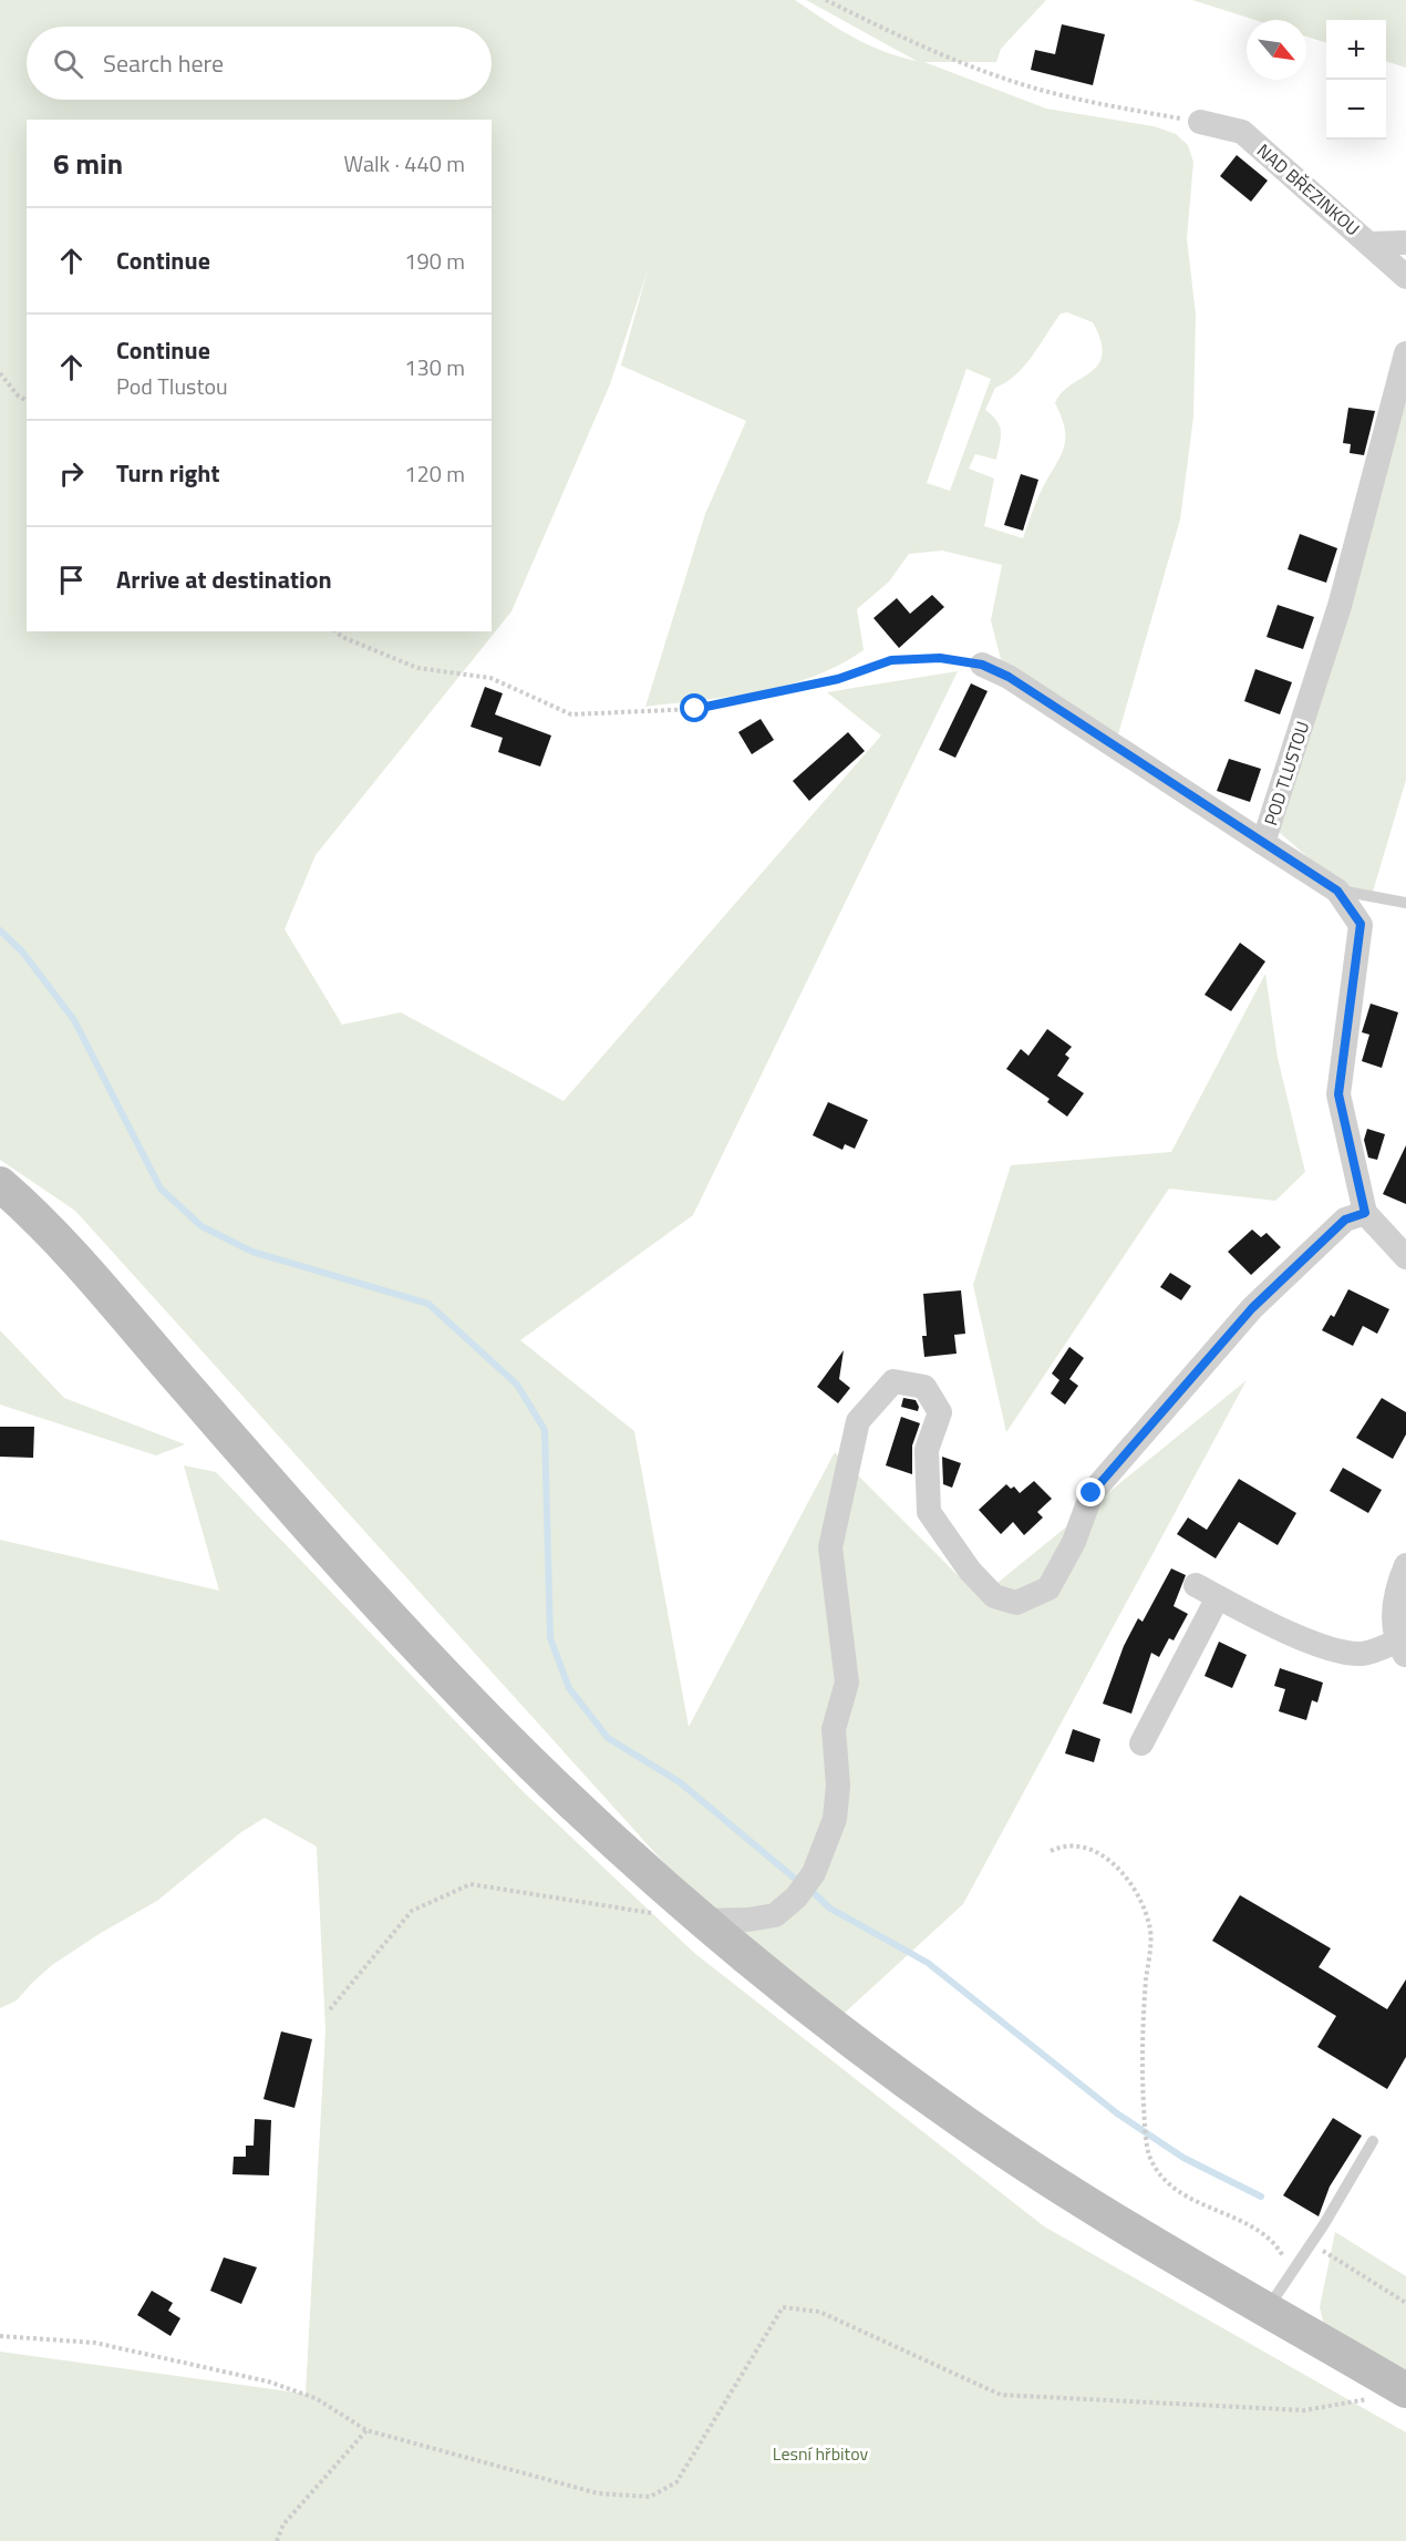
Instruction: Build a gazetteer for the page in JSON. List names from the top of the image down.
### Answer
{
  "streets": {
    "street": ["NAD BŘEZINKOU", "POD TLUSTOU"]
  },
  "parks": ["Lesní hřbitov"],
  "north": "bottom right",
  "page": {
    "map_buttons": ["+", "−"],
    "search": "Search here",
    "heading": ["6 min", "Walk · 440 m"],
    "list": [
      ["Continue", "190 m"],
      ["Continue", "Pod Tlustou", "130 m"],
      ["Turn right", "120 m"],
      "Arrive at destination"
    ]
  }
}
